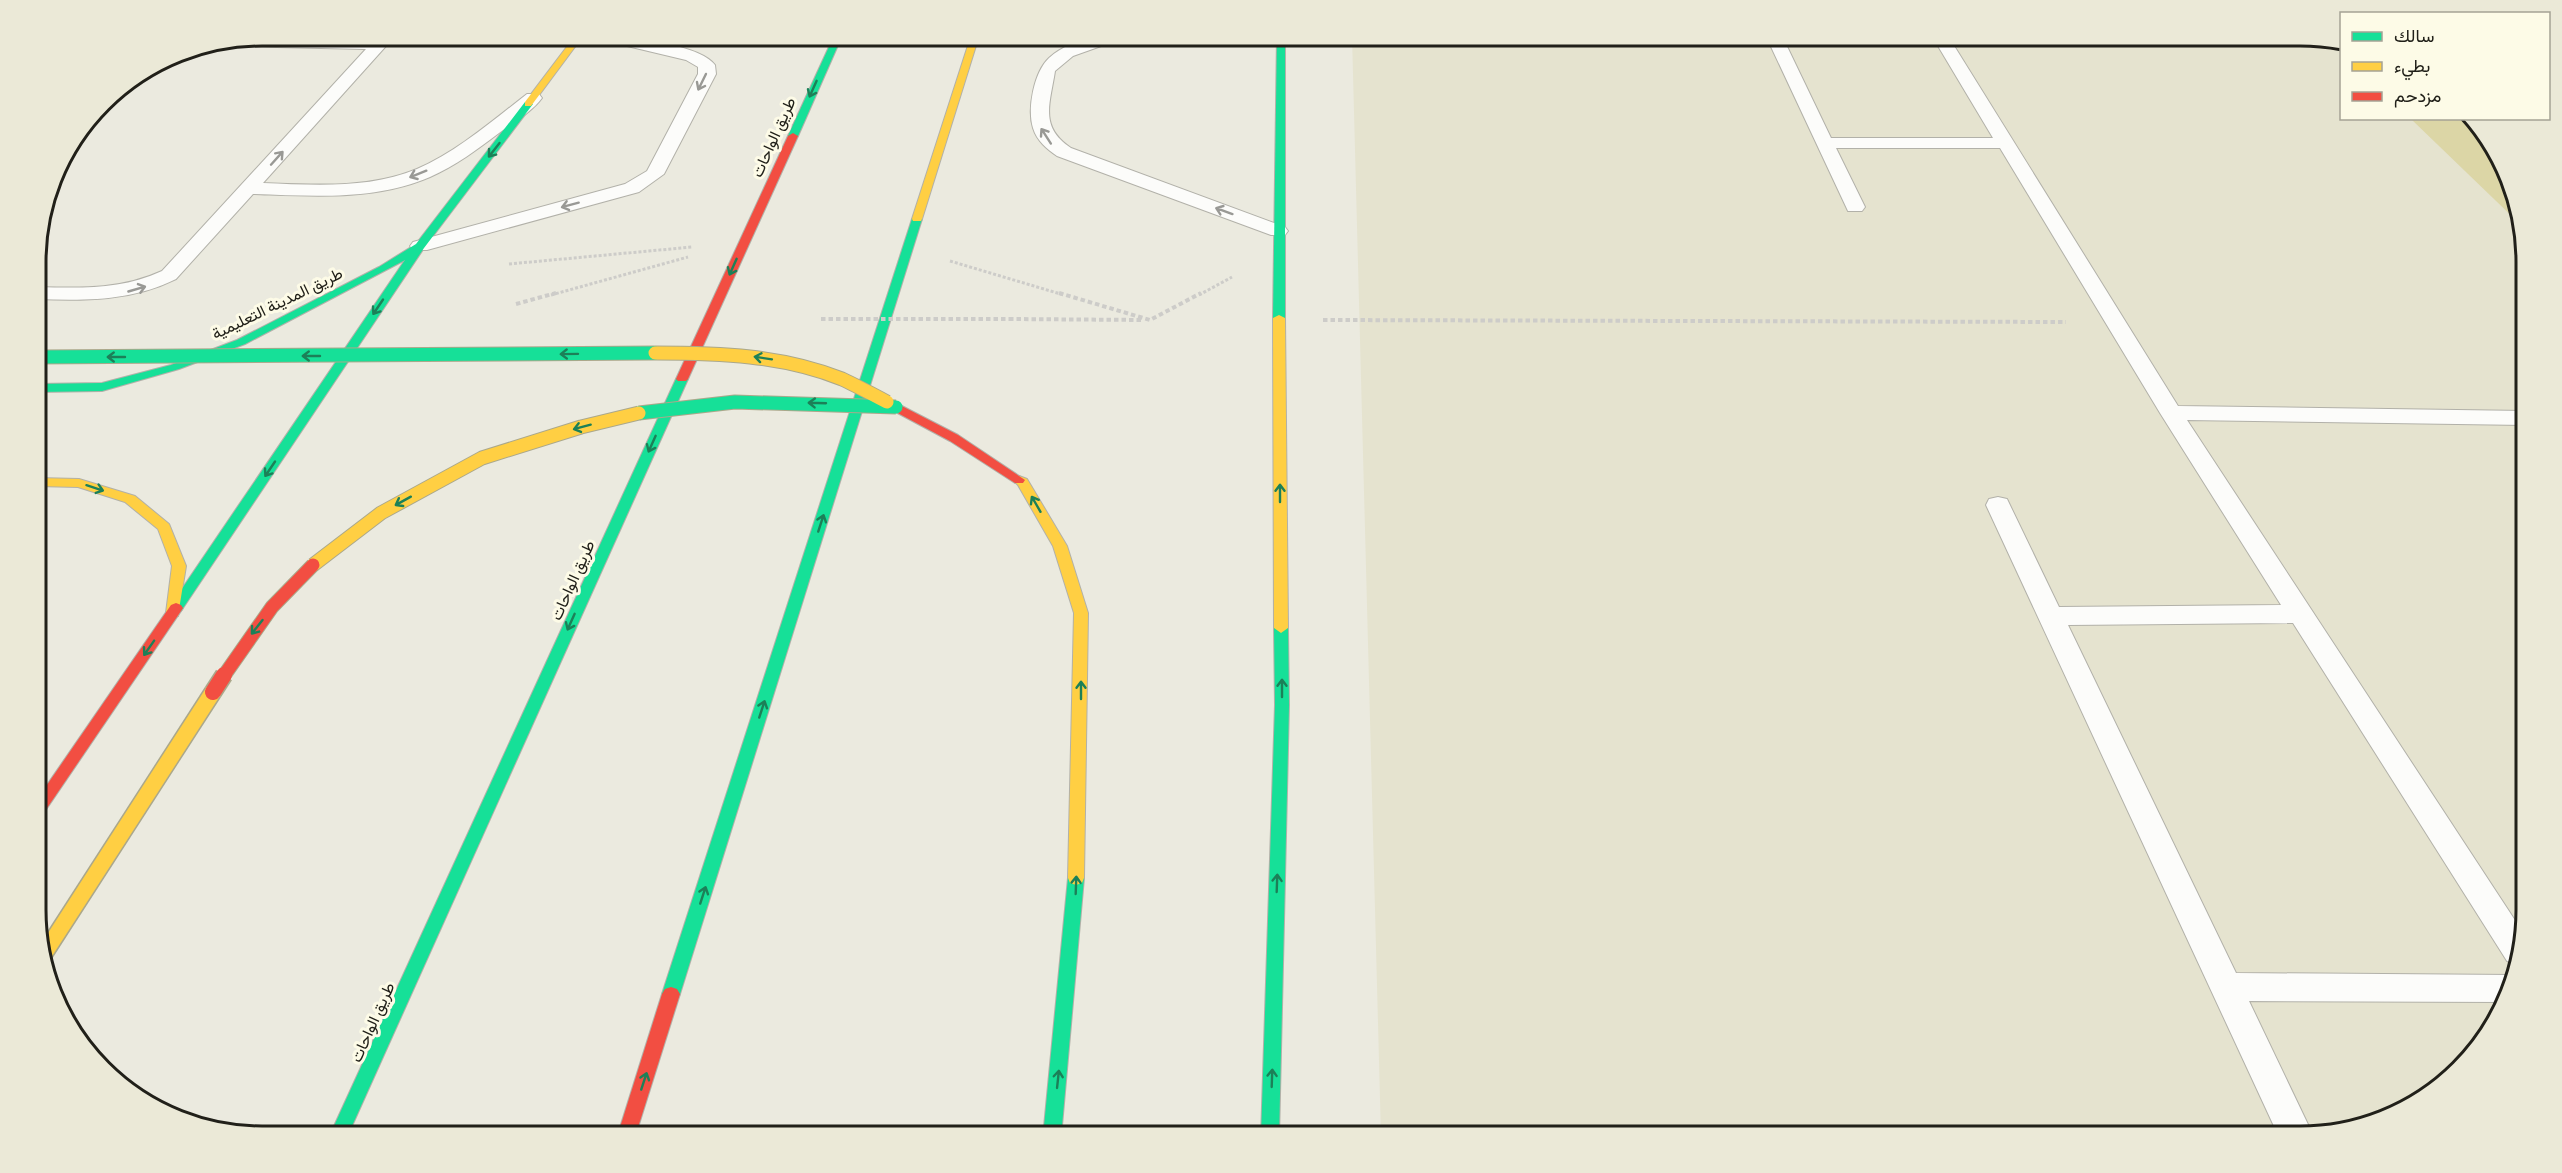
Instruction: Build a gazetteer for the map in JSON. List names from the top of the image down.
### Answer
{
  "streets": {
    "main road": ["طريق الواحات", "طريق المدينة التعليمية"]
  },
  "one_way": ["طريق الواحات"],
  "legend": ["سالك", "بطيء", "مزدحم"]
}
